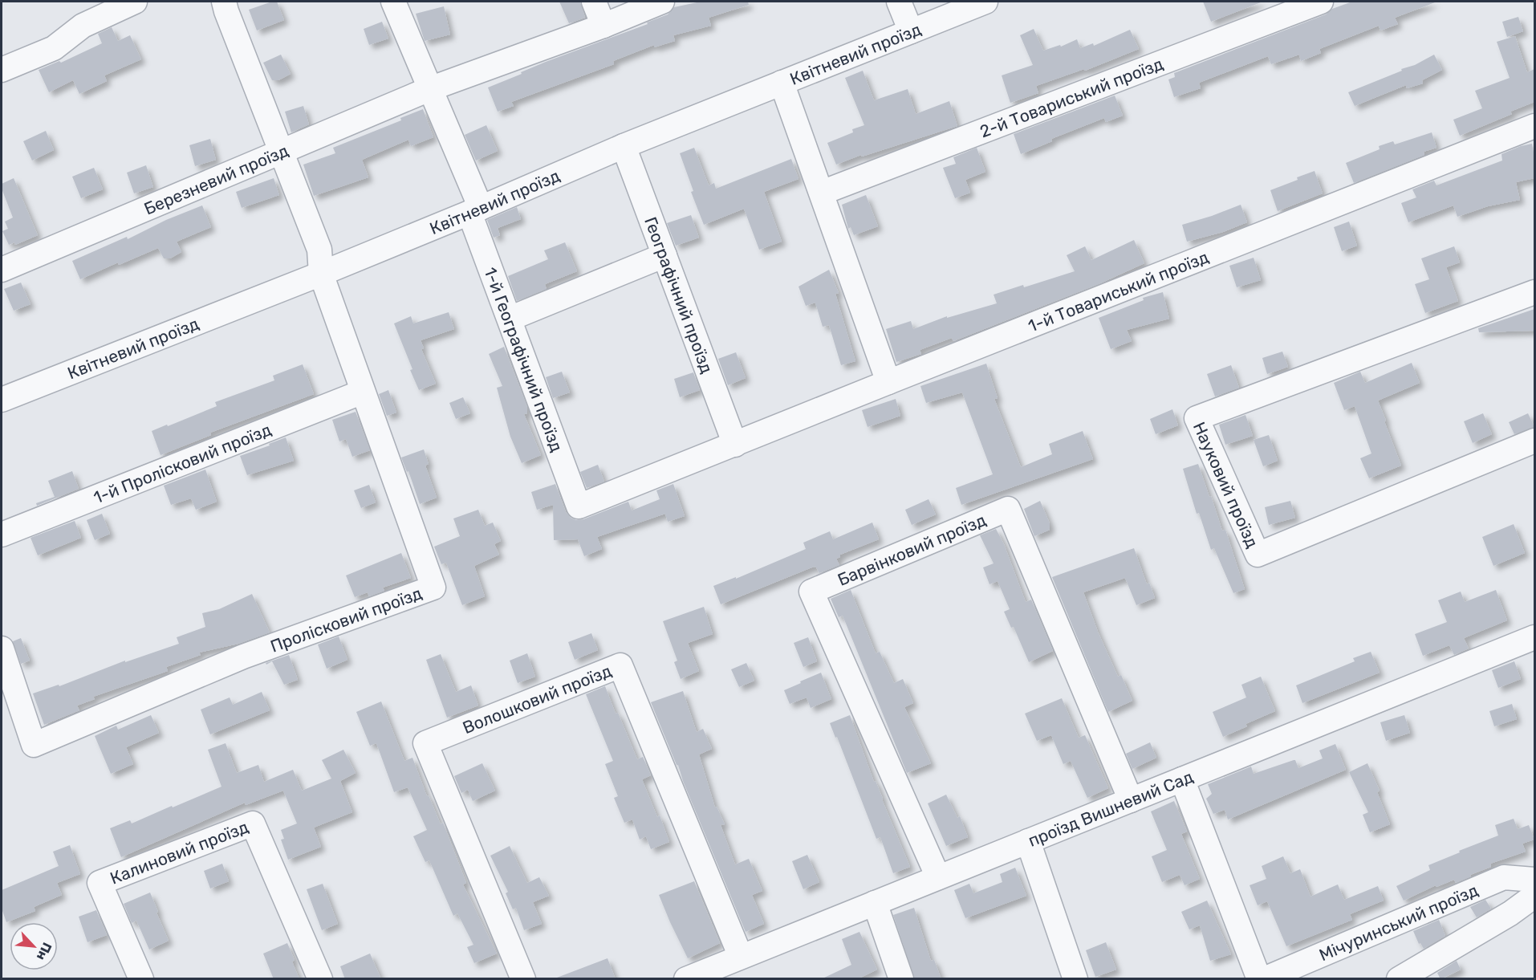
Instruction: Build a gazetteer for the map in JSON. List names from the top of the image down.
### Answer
{
  "streets": {
    "street": [
      "Квітневий проїзд",
      "2-й Товариський проїзд",
      "Березневий проїзд",
      "1-й Товариський проїзд",
      "Географічний проїзд",
      "1-й Географічний проїзд",
      "1-й Пролісковий проїзд",
      "Науковий проїзд",
      "Барвінковий проїзд",
      "Пролісковий проїзд",
      "Волошковий проїзд",
      "проїзд Вишневий Сад",
      "Калиновий проїзд",
      "Мічуринський проїзд"
    ]
  },
  "crossings": [
    ["Квітневий проїзд", "Географічний проїзд"],
    ["Квітневий проїзд", "1-й Географічний проїзд"],
    ["Квітневий проїзд", "Пролісковий проїзд"],
    ["Березневий проїзд", "Пролісковий проїзд"],
    ["Географічний проїзд", "1-й Географічний проїзд"],
    ["1-й Пролісковий проїзд", "Пролісковий проїзд"],
    ["Барвінковий проїзд", "проїзд Вишневий Сад"],
    ["Волошковий проїзд", "проїзд Вишневий Сад"]
  ],
  "north": "bottom right"
}
